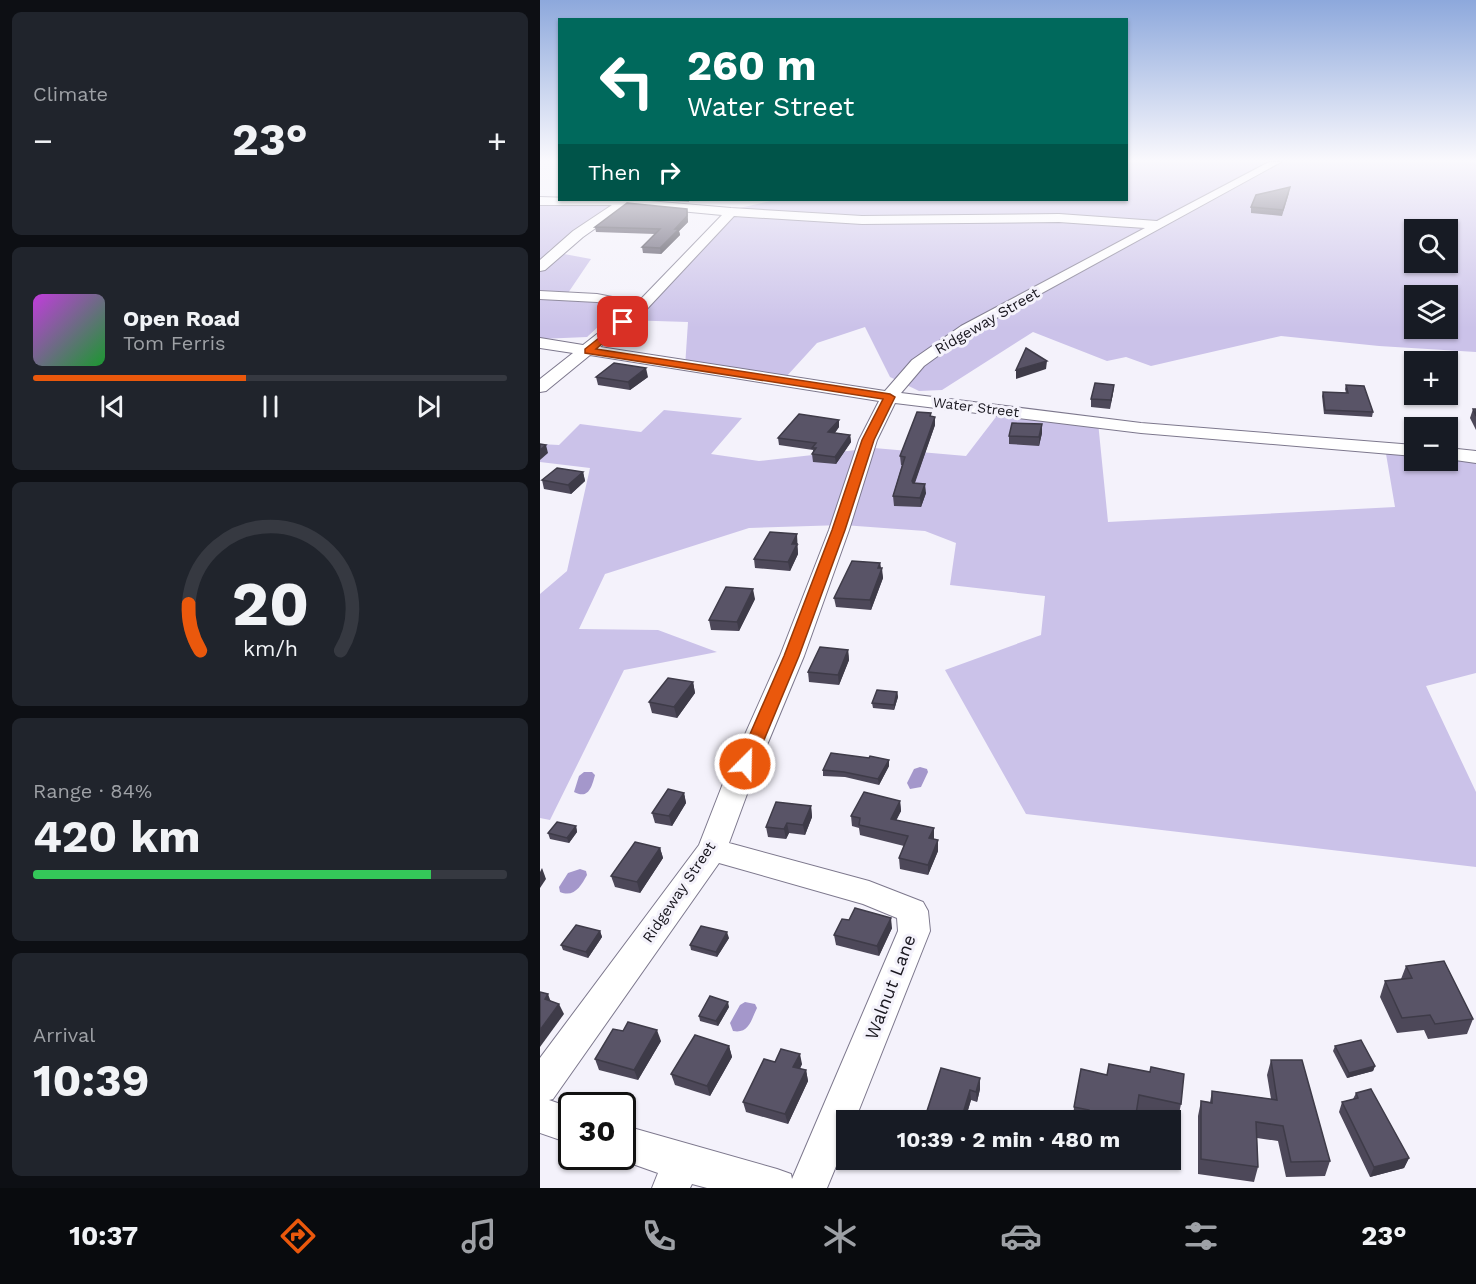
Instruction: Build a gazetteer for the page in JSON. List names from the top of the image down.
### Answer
{
  "streets": {
    "street": ["Ridgeway Street", "Water Street", "Walnut Lane"]
  },
  "crossings": [
    ["Ridgeway Street", "Water Street"],
    ["Ridgeway Street", "Walnut Lane"]
  ],
  "page": {
    "tile": [
      "Climate",
      ["Range · 84%", "420 km"],
      ["Arrival", "10:39"]
    ],
    "turn": ["260 m", "Water Street"],
    "heat": ["−", "23°", "+"],
    "then": "Then",
    "map_buttons": ["+", "−"],
    "song": ["Open Road", "Tom Ferris"],
    "limit": "30",
    "trip": "10:39 · 2 min · 480 m",
    "tabs": ["10:37", "23°"],
    "gauge": ["20", "km/h"]
  }
}
